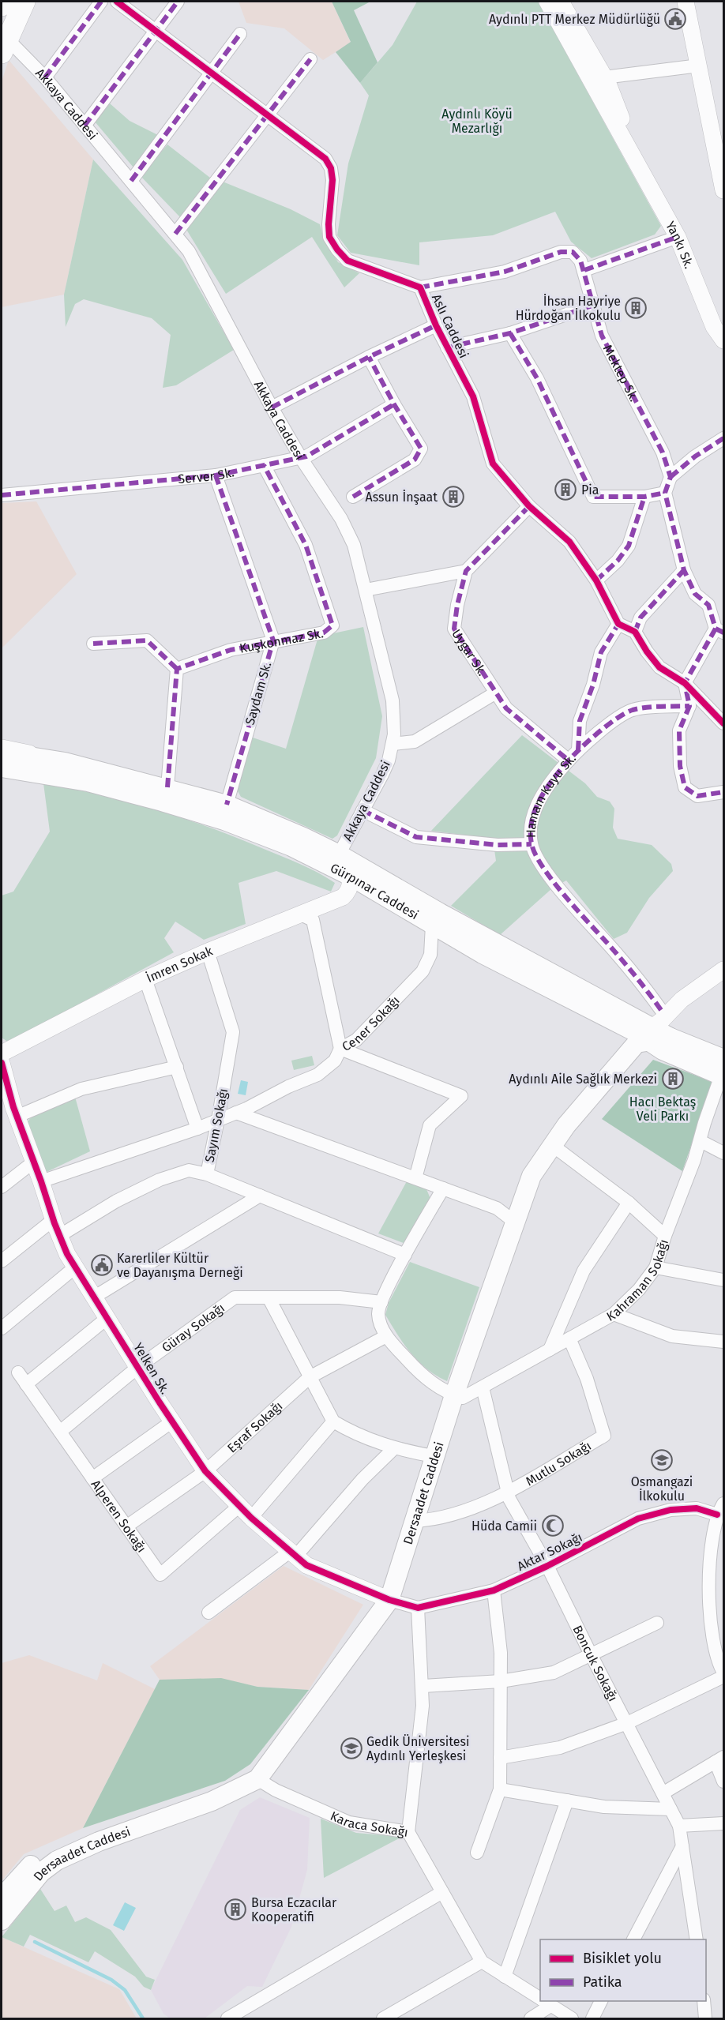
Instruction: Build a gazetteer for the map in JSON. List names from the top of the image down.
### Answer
{
  "streets": {
    "main road": ["Gürpınar Caddesi", "Dersaadet Caddesi"],
    "street": [
      "Akkaya Caddesi",
      "Yankı Sk.",
      "Aslı Caddesi",
      "Mektep Sk.",
      "Server Sk.",
      "Kuşkonmaz Sk.",
      "Uygar Sk.",
      "Saydam Sk.",
      "Hamam Kuyu Sk.",
      "İmren Sokak",
      "Cener Sokağı",
      "Sayım Sokağı",
      "Kahraman Sokağı",
      "Güray Sokağı",
      "Yelken Sk.",
      "Eşraf Sokağı",
      "Mutlu Sokağı",
      "Alperen Sokağı",
      "Aktar Sokağı",
      "Boncuk Sokağı",
      "Karaca Sokağı"
    ]
  },
  "crossings": [
    ["Akkaya Caddesi", "Server Sk."],
    ["Akkaya Caddesi", "Gürpınar Caddesi"],
    ["Aslı Caddesi", "Mektep Sk."],
    ["Aslı Caddesi", "Uygar Sk."],
    ["Server Sk.", "Kuşkonmaz Sk."],
    ["Kuşkonmaz Sk.", "Saydam Sk."],
    ["Uygar Sk.", "Hamam Kuyu Sk."],
    ["Saydam Sk.", "Gürpınar Caddesi"],
    ["Hamam Kuyu Sk.", "Gürpınar Caddesi"],
    ["Hamam Kuyu Sk.", "Dersaadet Caddesi"],
    ["Gürpınar Caddesi", "İmren Sokak"],
    ["Gürpınar Caddesi", "Cener Sokağı"],
    ["Gürpınar Caddesi", "Kahraman Sokağı"],
    ["Gürpınar Caddesi", "Dersaadet Caddesi"],
    ["İmren Sokak", "Sayım Sokağı"],
    ["Cener Sokağı", "Sayım Sokağı"],
    ["Cener Sokağı", "Yelken Sk."],
    ["Kahraman Sokağı", "Mutlu Sokağı"],
    ["Kahraman Sokağı", "Dersaadet Caddesi"],
    ["Kahraman Sokağı", "Boncuk Sokağı"],
    ["Güray Sokağı", "Yelken Sk."],
    ["Güray Sokağı", "Alperen Sokağı"],
    ["Yelken Sk.", "Eşraf Sokağı"],
    ["Yelken Sk.", "Dersaadet Caddesi"],
    ["Yelken Sk.", "Alperen Sokağı"],
    ["Yelken Sk.", "Aktar Sokağı"],
    ["Eşraf Sokağı", "Alperen Sokağı"],
    ["Mutlu Sokağı", "Dersaadet Caddesi"],
    ["Mutlu Sokağı", "Boncuk Sokağı"],
    ["Dersaadet Caddesi", "Aktar Sokağı"],
    ["Dersaadet Caddesi", "Karaca Sokağı"],
    ["Aktar Sokağı", "Boncuk Sokağı"],
    ["Aktar Sokağı", "Karaca Sokağı"]
  ],
  "parks": ["Aydınlı Köyü Mezarlığı", "Hacı Bektaş Veli Parkı"],
  "places": {
    "public building": ["Aydınlı PTT Merkez Müdürlüğü", "Karerliler Kültür ve Dayanışma Derneği"],
    "building": [
      "İhsan Hayriye Hürdoğan İlkokulu",
      "Pia",
      "Assun İnşaat",
      "Aydınlı Aile Sağlık Merkezi",
      "Bursa Eczacılar Kooperatifi"
    ],
    "school or university": ["Osmangazi İlkokulu", "Gedik Üniversitesi Aydınlı Yerleşkesi"],
    "mosque": ["Hüda Camii"]
  },
  "legend": ["Bisiklet yolu", "Patika"]
}
